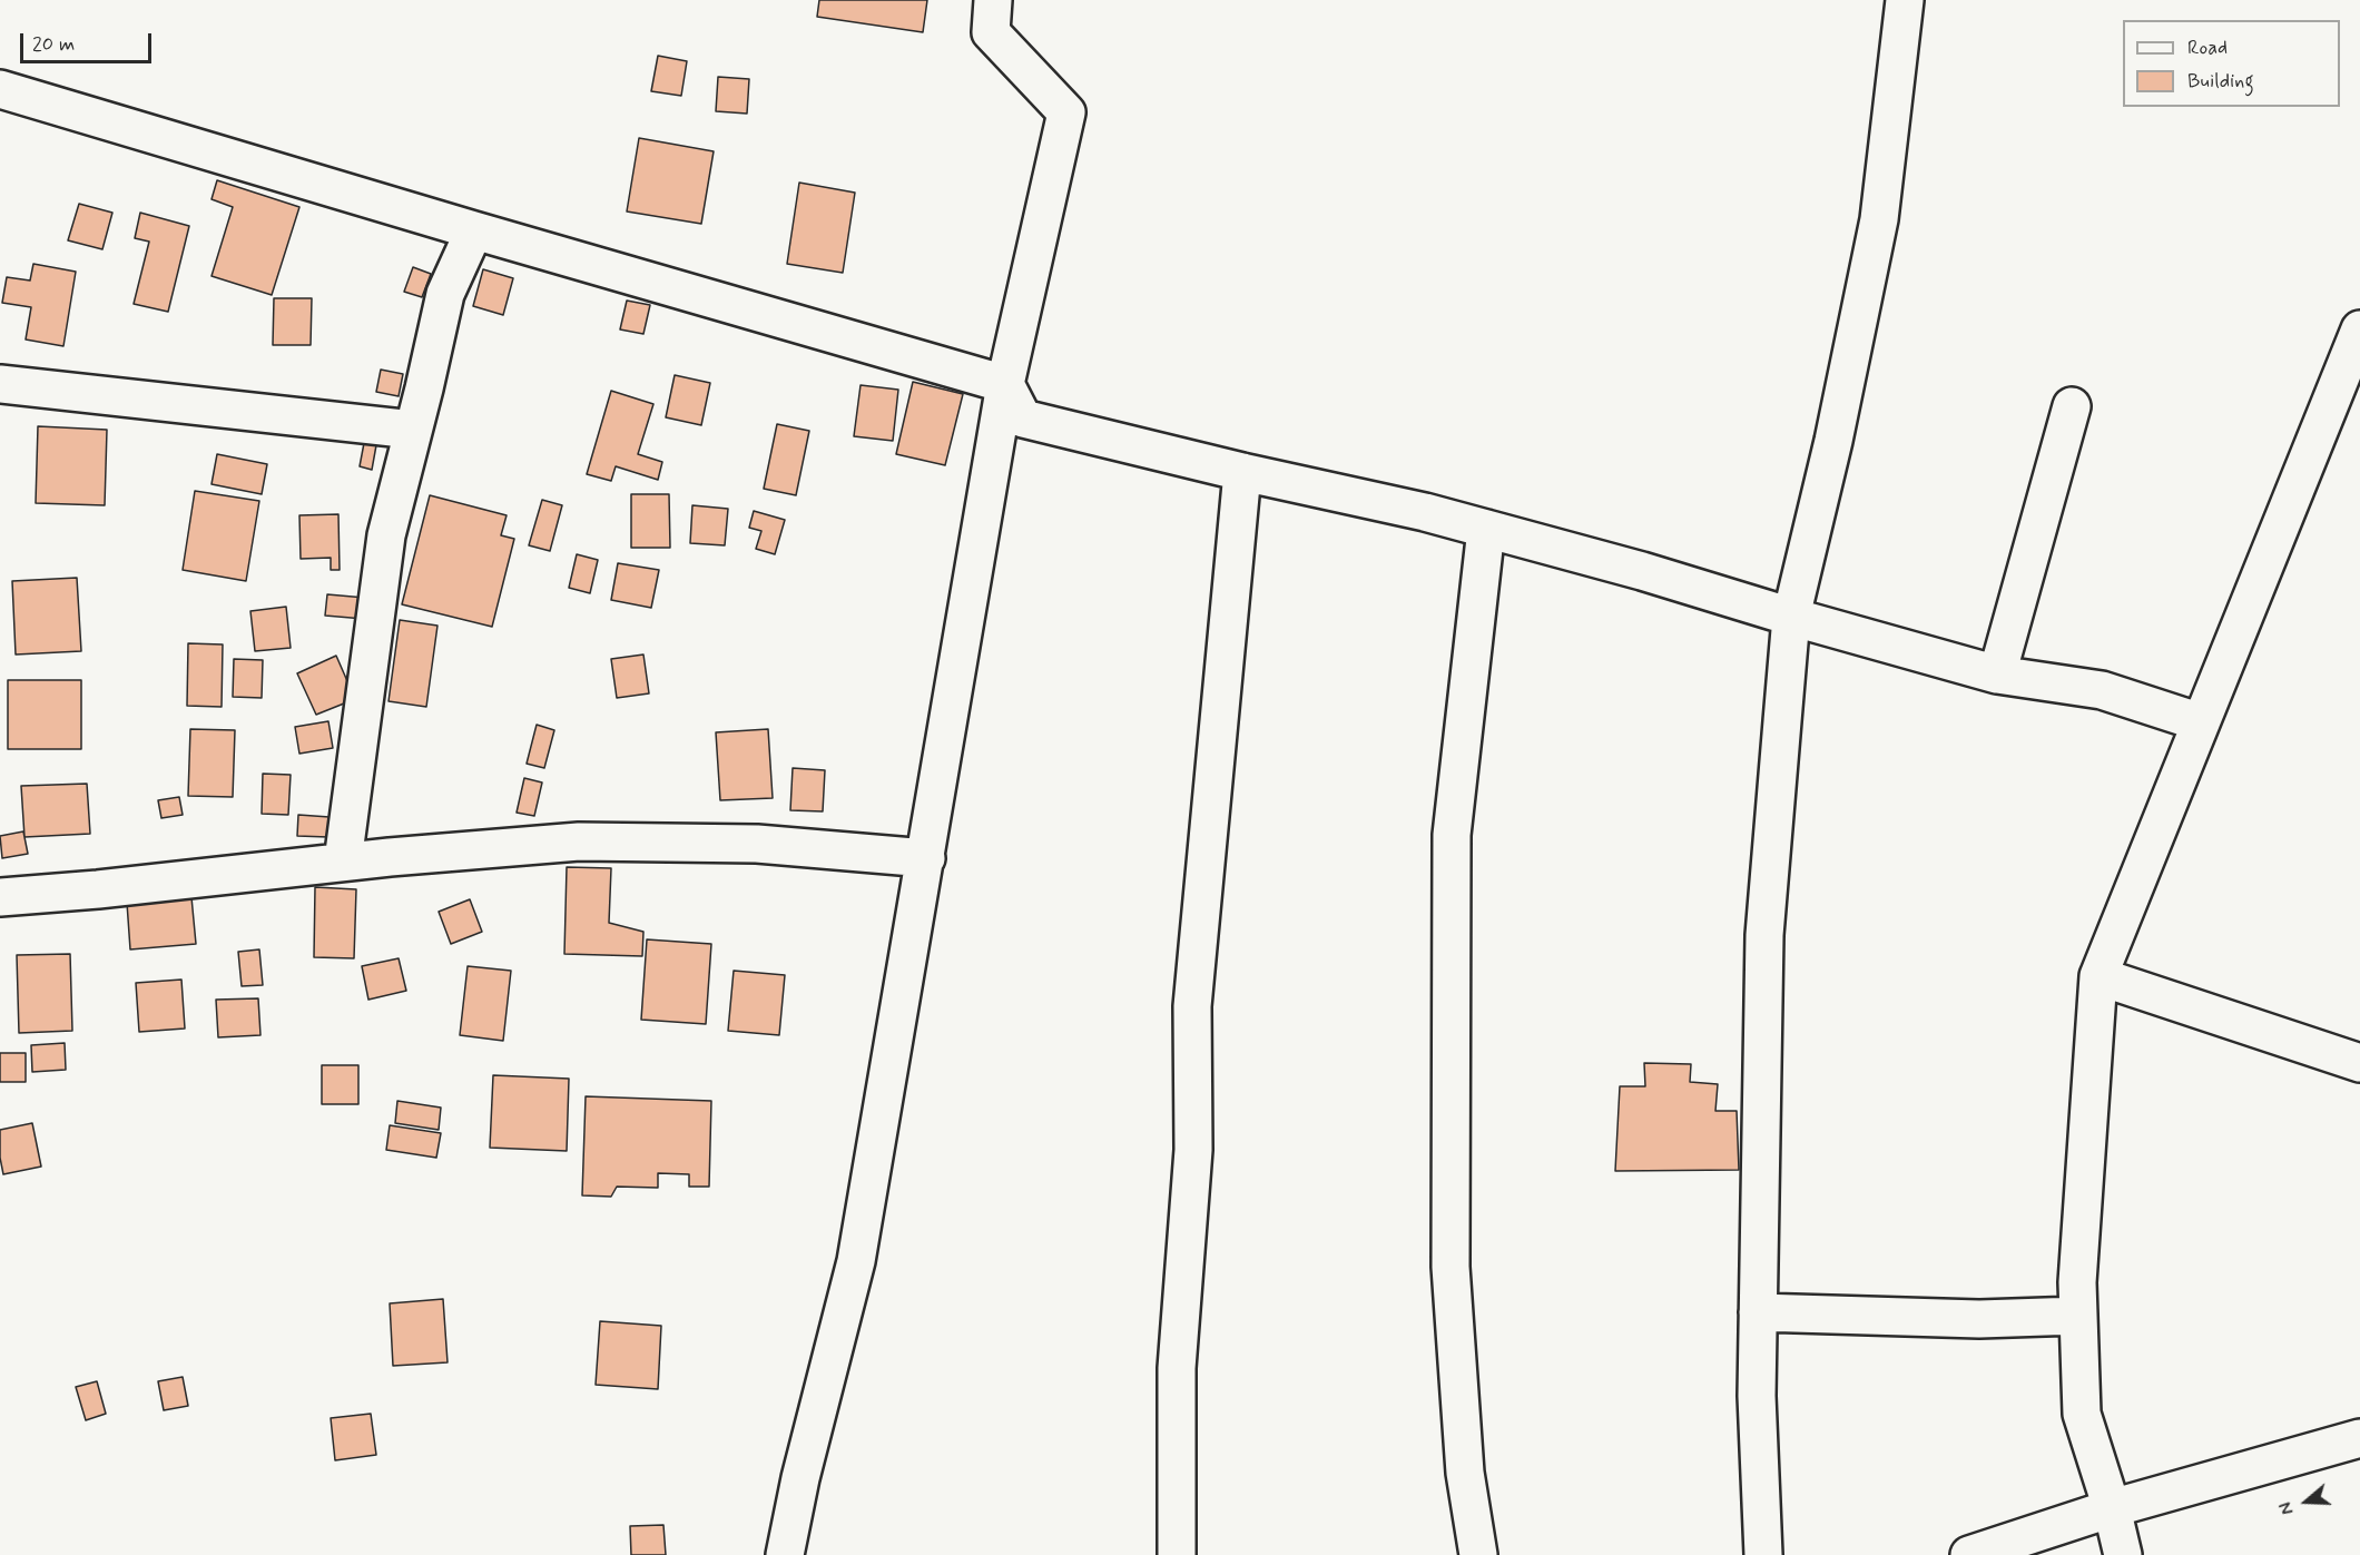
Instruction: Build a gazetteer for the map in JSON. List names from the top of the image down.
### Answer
{
  "legend": ["Road", "Building"],
  "scale_bar": "20 m",
  "north": "left"
}
